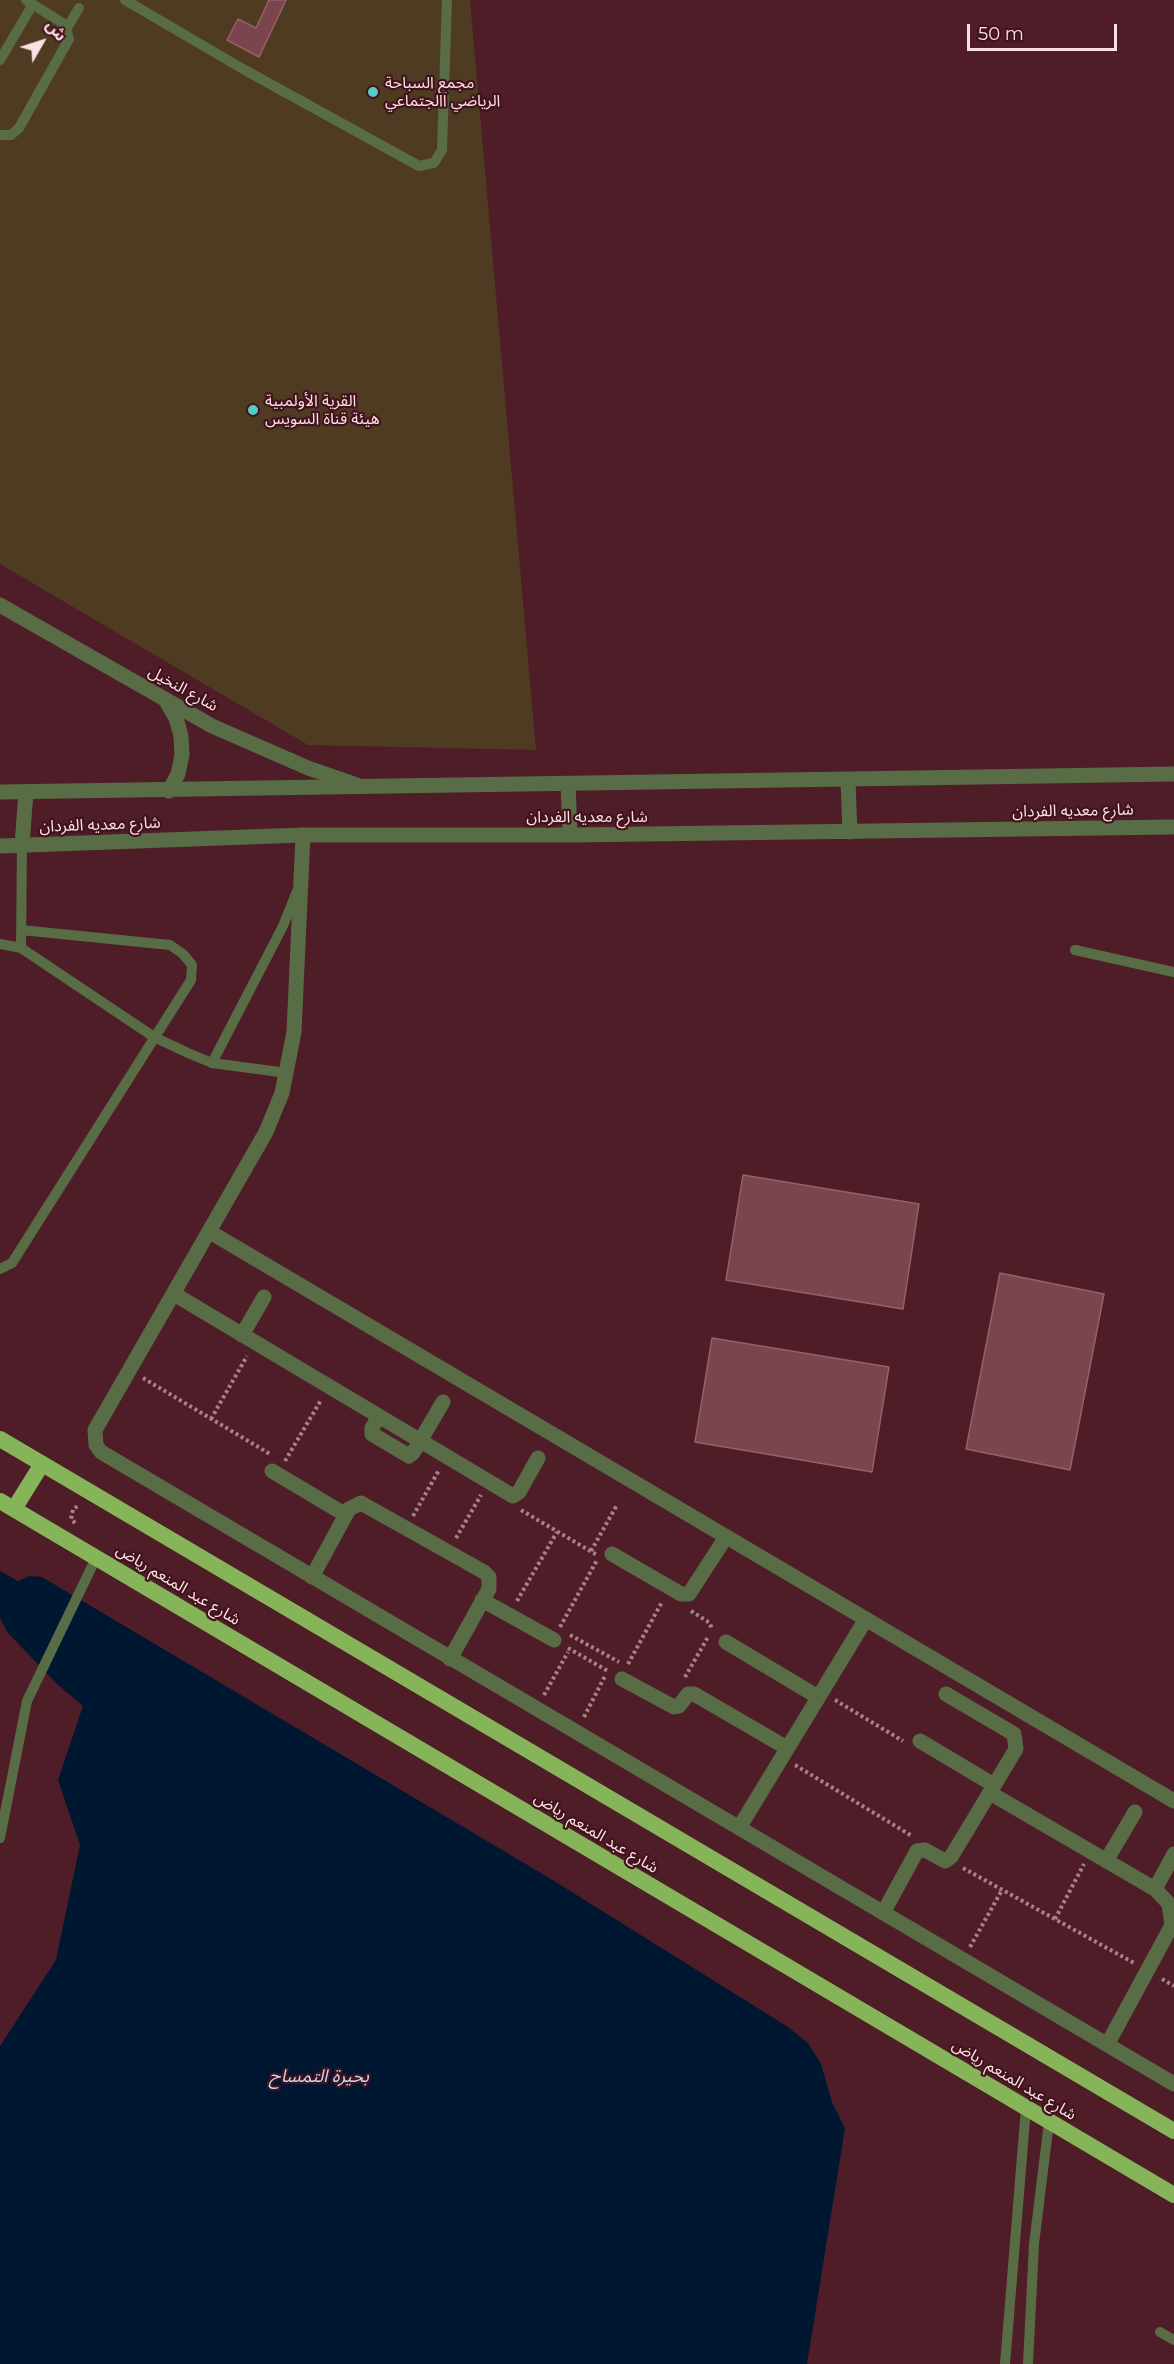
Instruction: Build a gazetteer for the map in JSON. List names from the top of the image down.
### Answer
{
  "streets": {
    "highway": ["شارع عبد المنعم رياض"],
    "street": ["شارع النخيل", "شارع معديه الفردان"]
  },
  "crossings": [
    ["شارع النخيل", "شارع معديه الفردان"]
  ],
  "water": ["بحيرة التمساح"],
  "places": ["مجمع السباحة الرياضي االجتماعي", "القرية الأولمبية هيئة قناة السويس"],
  "scale_bar": "50 m",
  "north": "top right"
}
